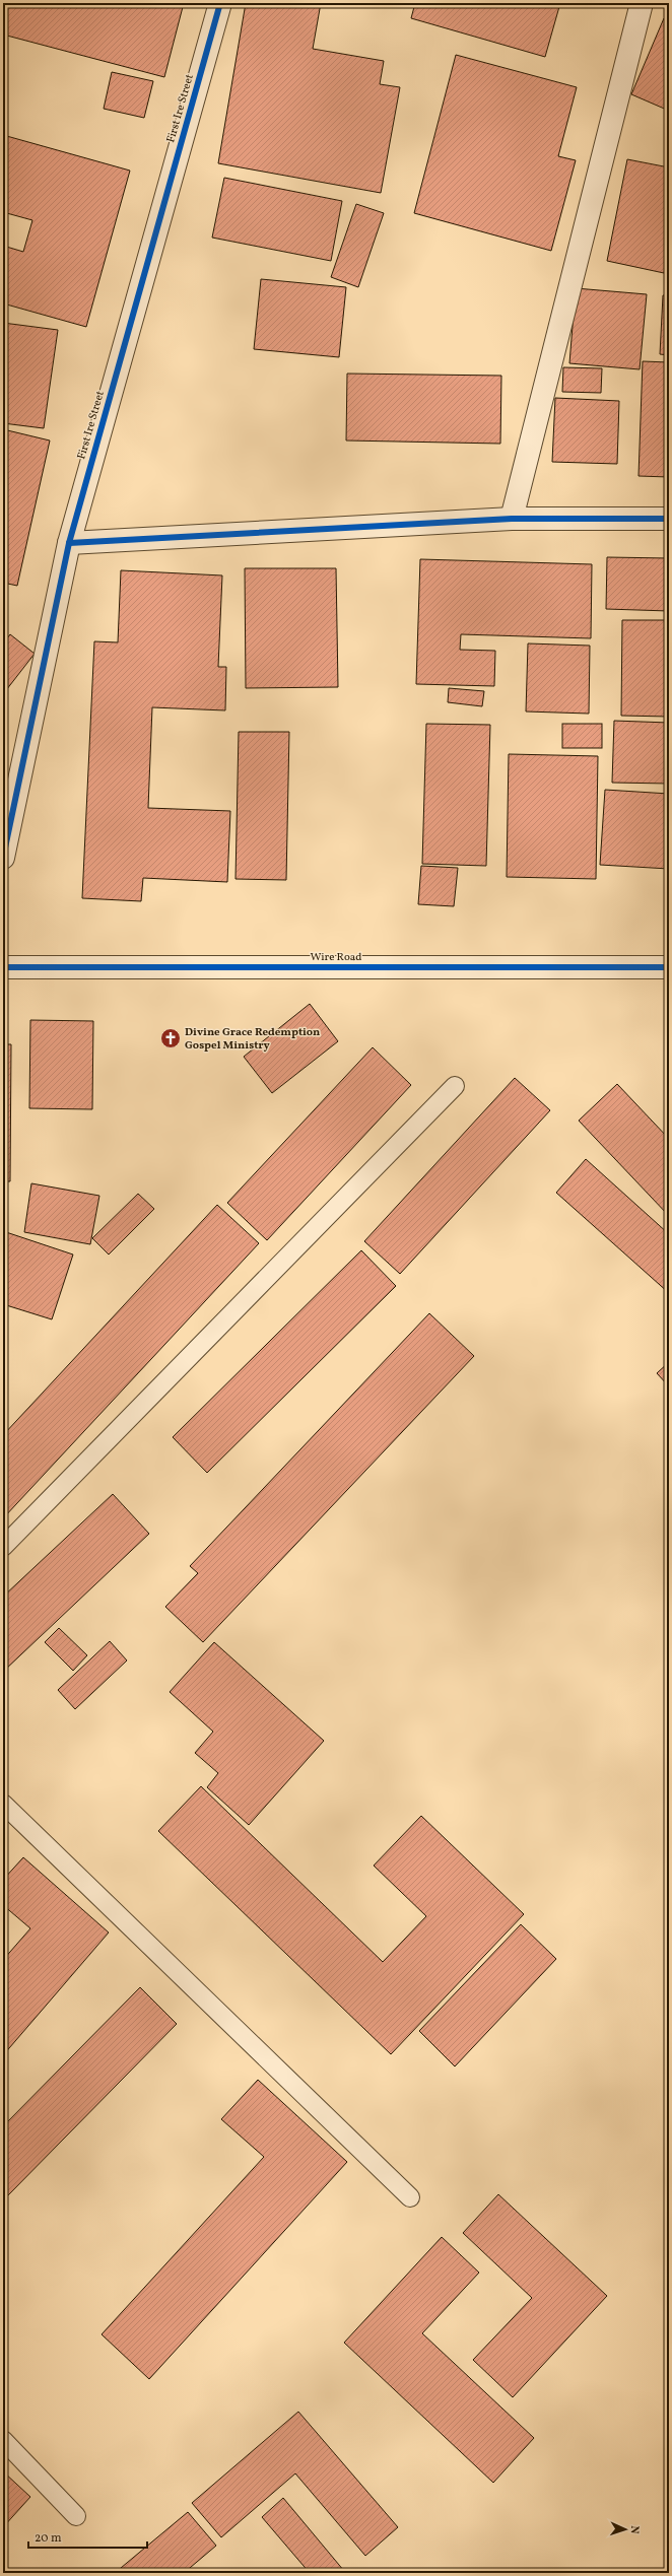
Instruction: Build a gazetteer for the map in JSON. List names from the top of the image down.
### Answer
{
  "streets": {
    "street": ["First Ire Street", "Wire Road"]
  },
  "places": {
    "church": ["Divine Grace Redemption Gospel Ministry"]
  },
  "scale_bar": "20 m",
  "north": "right"
}
